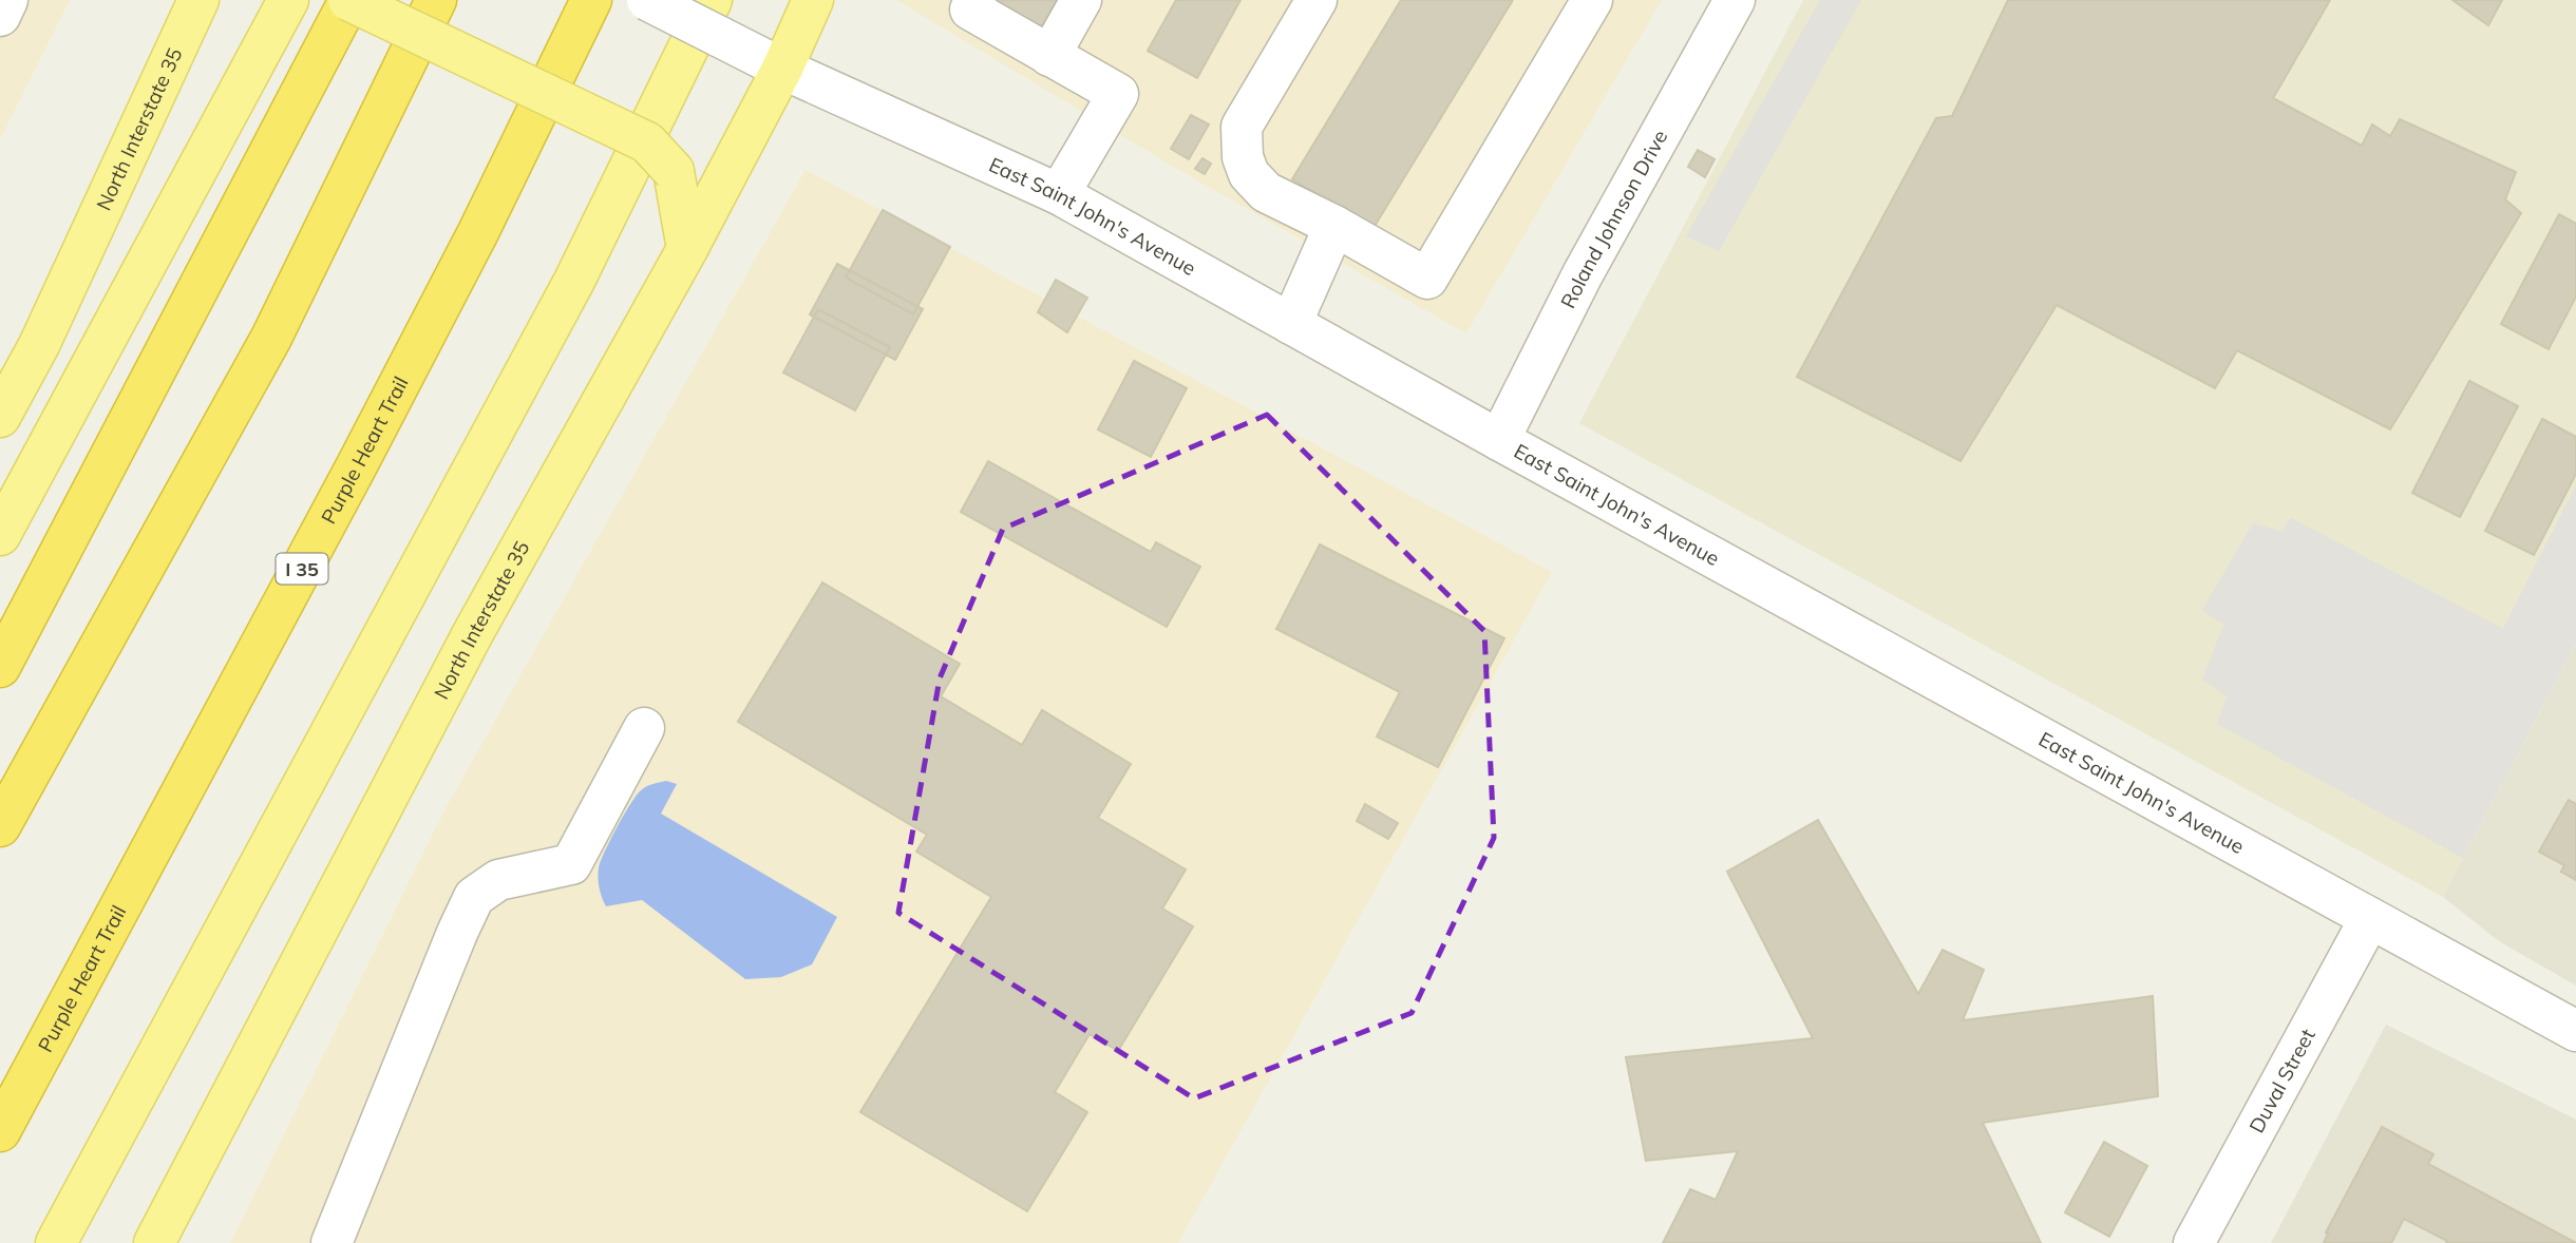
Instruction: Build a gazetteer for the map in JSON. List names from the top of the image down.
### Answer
{
  "streets": {
    "highway": ["Purple Heart Trail", "I 35"],
    "main road": ["North Interstate 35"],
    "street": ["East Saint John's Avenue", "Roland Johnson Drive", "Duval Street"]
  },
  "crossings": [
    ["North Interstate 35", "East Saint John's Avenue"],
    ["East Saint John's Avenue", "Roland Johnson Drive"],
    ["East Saint John's Avenue", "Duval Street"]
  ]
}
